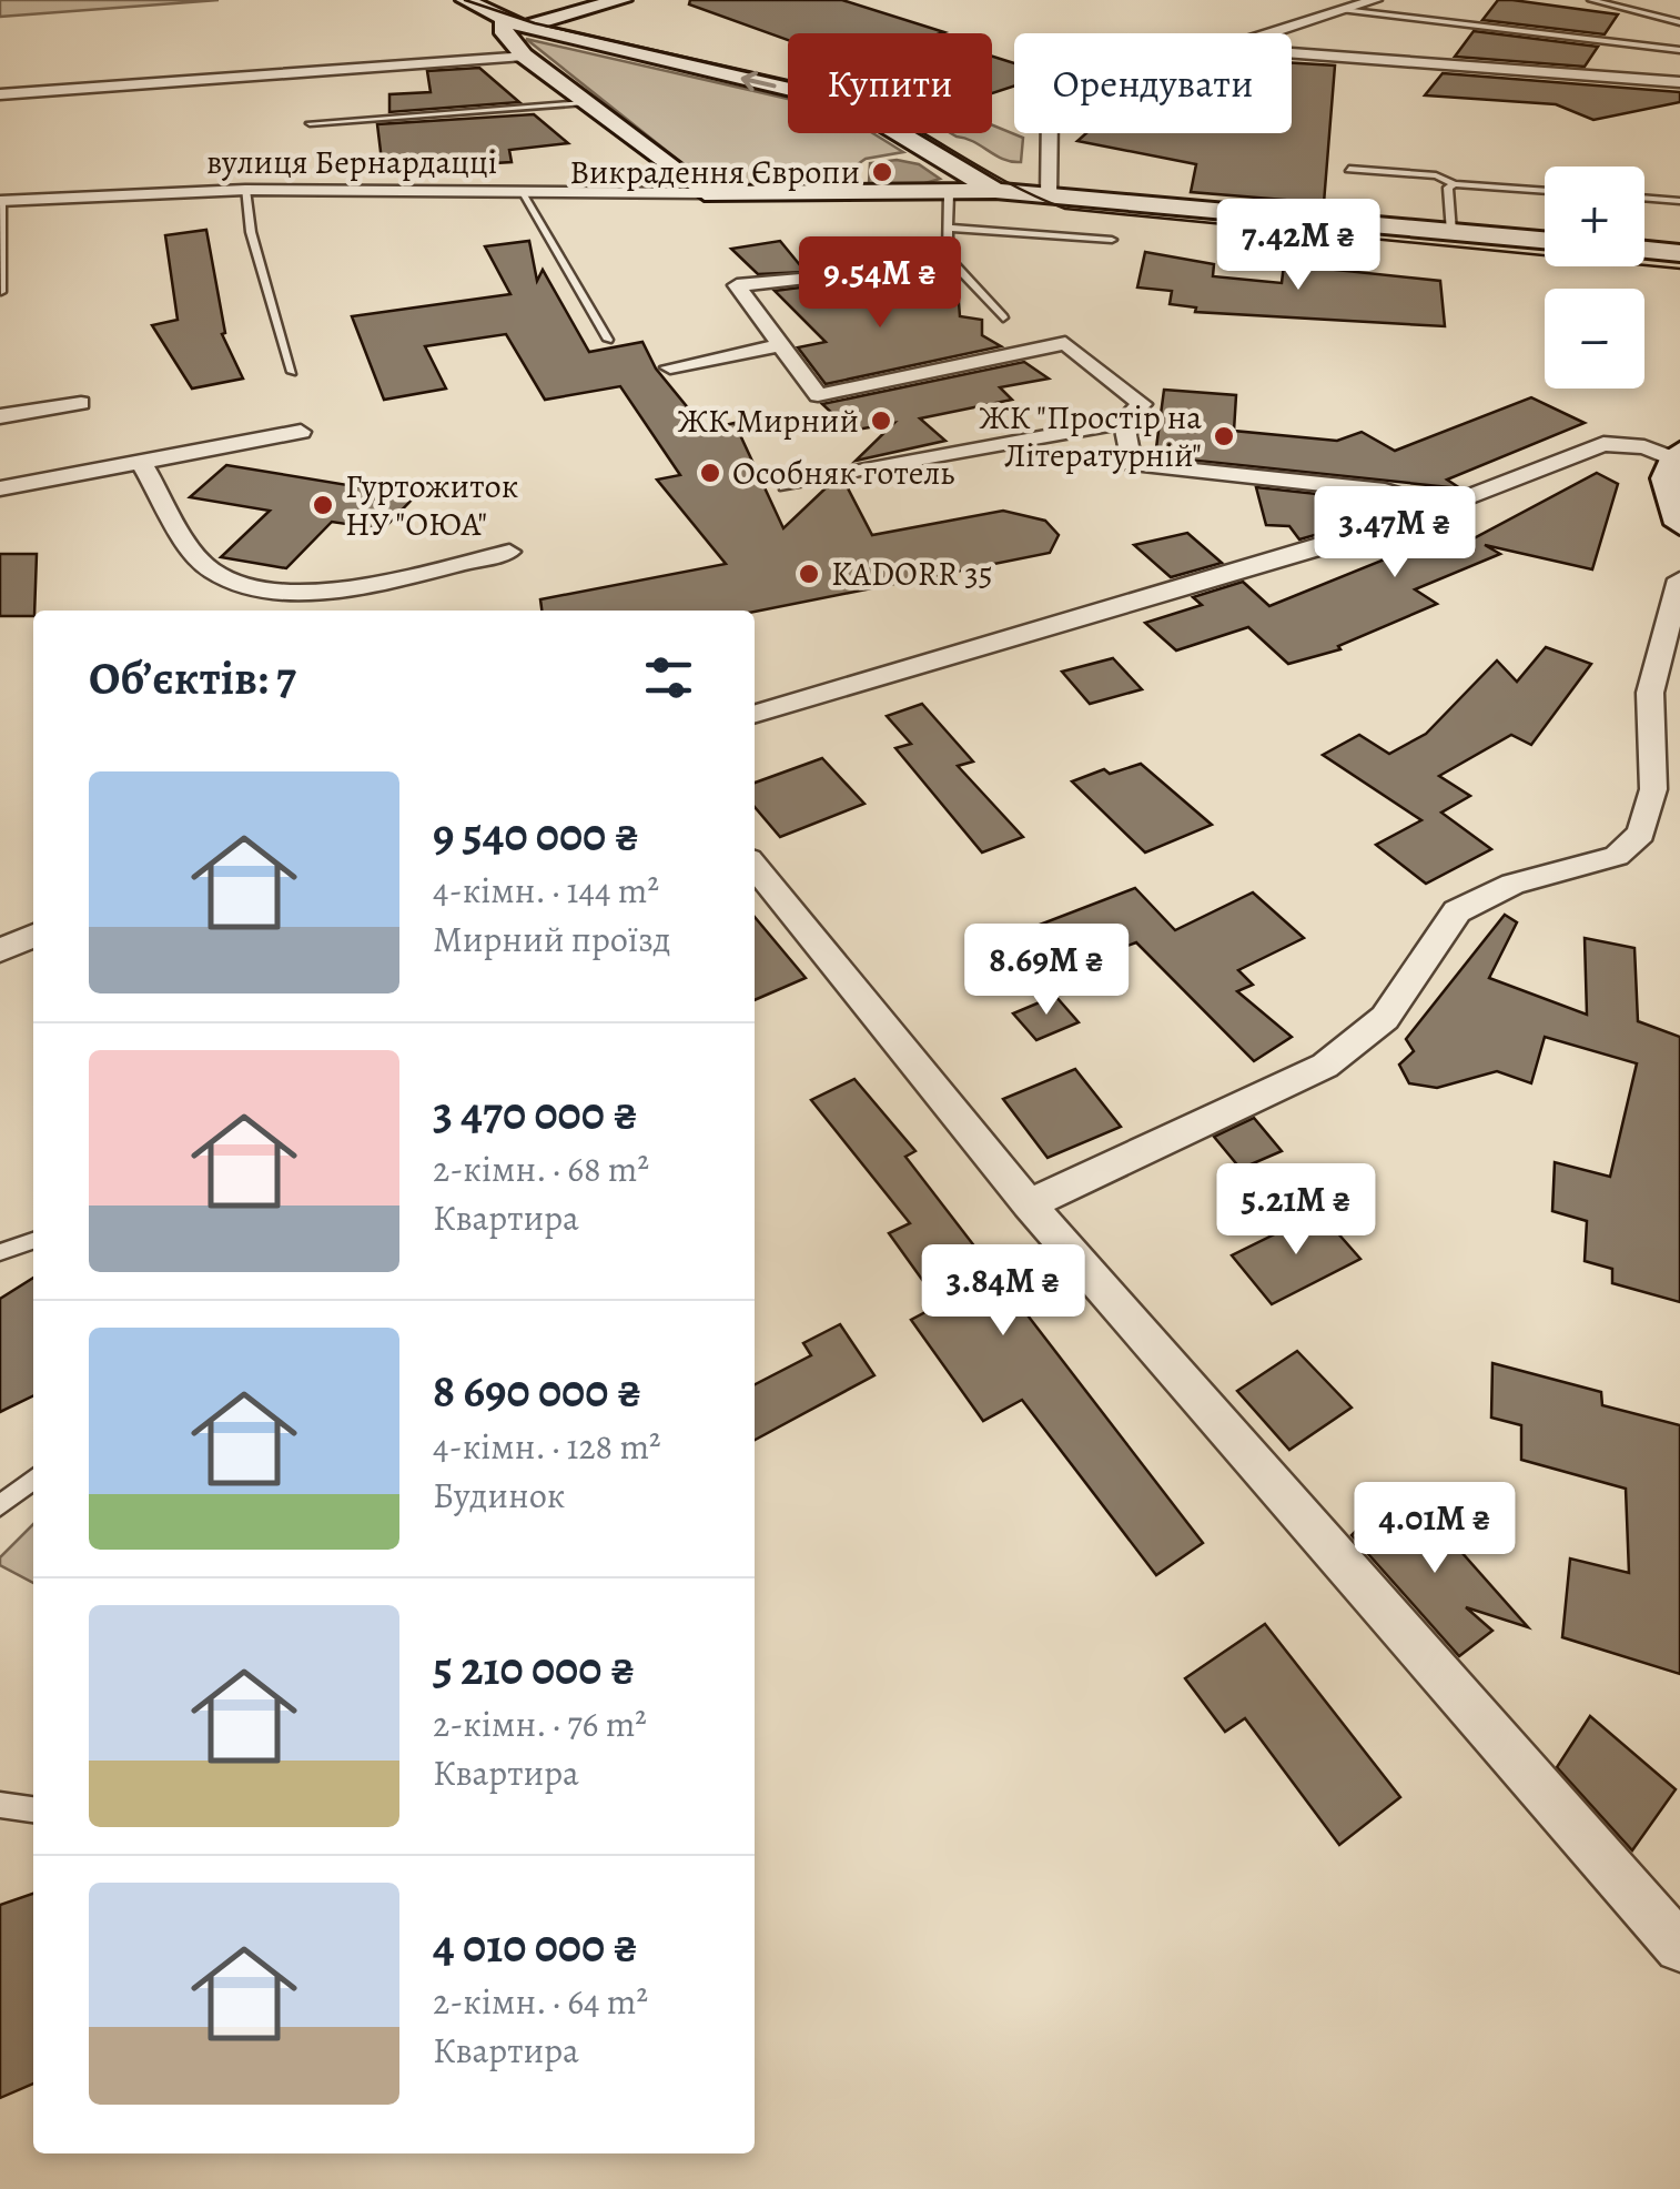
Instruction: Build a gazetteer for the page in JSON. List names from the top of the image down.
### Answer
{
  "streets": {
    "street": ["вулиця Бернардацці"]
  },
  "places": [
    "Викрадення Європи",
    "ЖК Мирний",
    "ЖК \"Простір на Літературній\"",
    "Особняк готель",
    "Гуртожиток НУ \"ОЮА\"",
    "KADORR 35"
  ],
  "page": {
    "chip": ["Купити", "Орендувати"],
    "map_buttons": ["+", "−"],
    "price": [
      "7.42M ₴",
      "9.54M ₴",
      "3.47M ₴",
      "8.69M ₴",
      "5.21M ₴",
      "3.84M ₴",
      "4.01M ₴"
    ],
    "heading": "Об’єктів: 7",
    "list": [
      {
        "name": "9 540 000 ₴",
        "note": "4-кімн. · 144 m² · Мирний проїзд"
      },
      {
        "name": "3 470 000 ₴",
        "note": "2-кімн. · 68 m² · Квартира"
      },
      {
        "name": "8 690 000 ₴",
        "note": "4-кімн. · 128 m² · Будинок"
      },
      {
        "name": "5 210 000 ₴",
        "note": "2-кімн. · 76 m² · Квартира"
      },
      {
        "name": "4 010 000 ₴",
        "note": "2-кімн. · 64 m² · Квартира"
      }
    ]
  }
}
